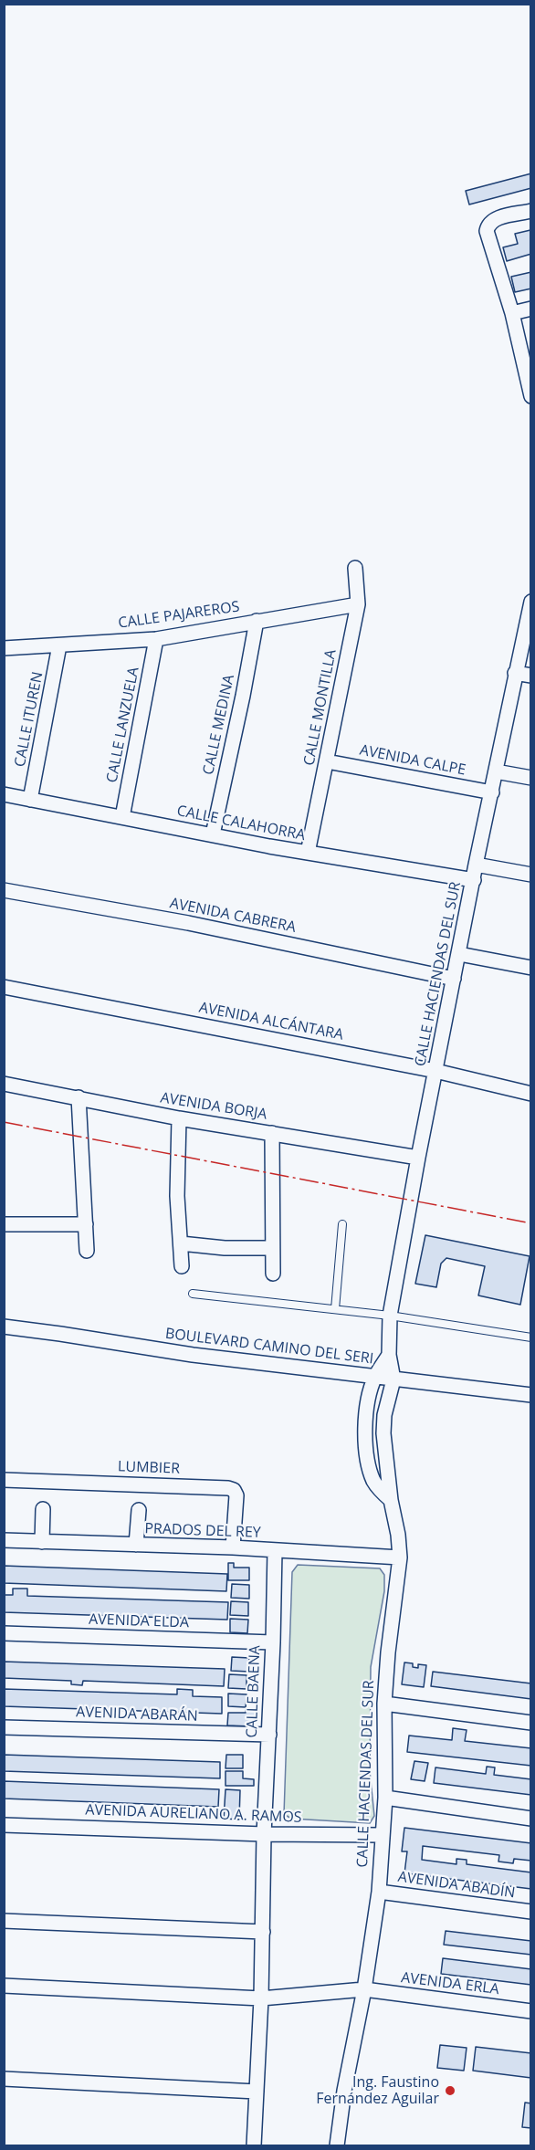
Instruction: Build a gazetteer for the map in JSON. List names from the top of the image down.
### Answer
{
  "streets": {
    "street": [
      "CALLE PAJAREROS",
      "CALLE MONTILLA",
      "CALLE ITUREN",
      "CALLE LANZUELA",
      "CALLE MEDINA",
      "AVENIDA CALPE",
      "CALLE CALAHORRA",
      "AVENIDA CABRERA",
      "CALLE HACIENDAS DEL SUR",
      "AVENIDA ALCÁNTARA",
      "AVENIDA BORJA",
      "BOULEVARD CAMINO DEL SERI",
      "LUMBIER",
      "PRADOS DEL REY",
      "AVENIDA ELDA",
      "CALLE BAENA",
      "AVENIDA ABARÁN",
      "AVENIDA AURELIANO A. RAMOS",
      "AVENIDA ABADÍN",
      "AVENIDA ERLA"
    ]
  },
  "crossings": [
    ["CALLE PAJAREROS", "CALLE MONTILLA"],
    ["CALLE PAJAREROS", "CALLE ITUREN"],
    ["CALLE PAJAREROS", "CALLE LANZUELA"],
    ["CALLE PAJAREROS", "CALLE MEDINA"],
    ["CALLE MONTILLA", "AVENIDA CALPE"],
    ["CALLE MONTILLA", "CALLE CALAHORRA"],
    ["CALLE ITUREN", "CALLE CALAHORRA"],
    ["CALLE LANZUELA", "CALLE CALAHORRA"],
    ["CALLE MEDINA", "CALLE CALAHORRA"],
    ["AVENIDA CALPE", "CALLE HACIENDAS DEL SUR"],
    ["CALLE CALAHORRA", "CALLE HACIENDAS DEL SUR"],
    ["AVENIDA CABRERA", "CALLE HACIENDAS DEL SUR"],
    ["CALLE HACIENDAS DEL SUR", "AVENIDA ALCÁNTARA"],
    ["CALLE HACIENDAS DEL SUR", "AVENIDA BORJA"],
    ["CALLE HACIENDAS DEL SUR", "BOULEVARD CAMINO DEL SERI"],
    ["CALLE HACIENDAS DEL SUR", "PRADOS DEL REY"],
    ["CALLE HACIENDAS DEL SUR", "AVENIDA AURELIANO A. RAMOS"],
    ["CALLE HACIENDAS DEL SUR", "AVENIDA ABADÍN"],
    ["CALLE HACIENDAS DEL SUR", "AVENIDA ERLA"],
    ["LUMBIER", "PRADOS DEL REY"],
    ["PRADOS DEL REY", "CALLE BAENA"],
    ["AVENIDA ELDA", "CALLE BAENA"],
    ["CALLE BAENA", "AVENIDA ABARÁN"],
    ["CALLE BAENA", "AVENIDA AURELIANO A. RAMOS"],
    ["CALLE BAENA", "AVENIDA ERLA"]
  ],
  "places": ["Ing. Faustino Fernández Aguilar"]
}
